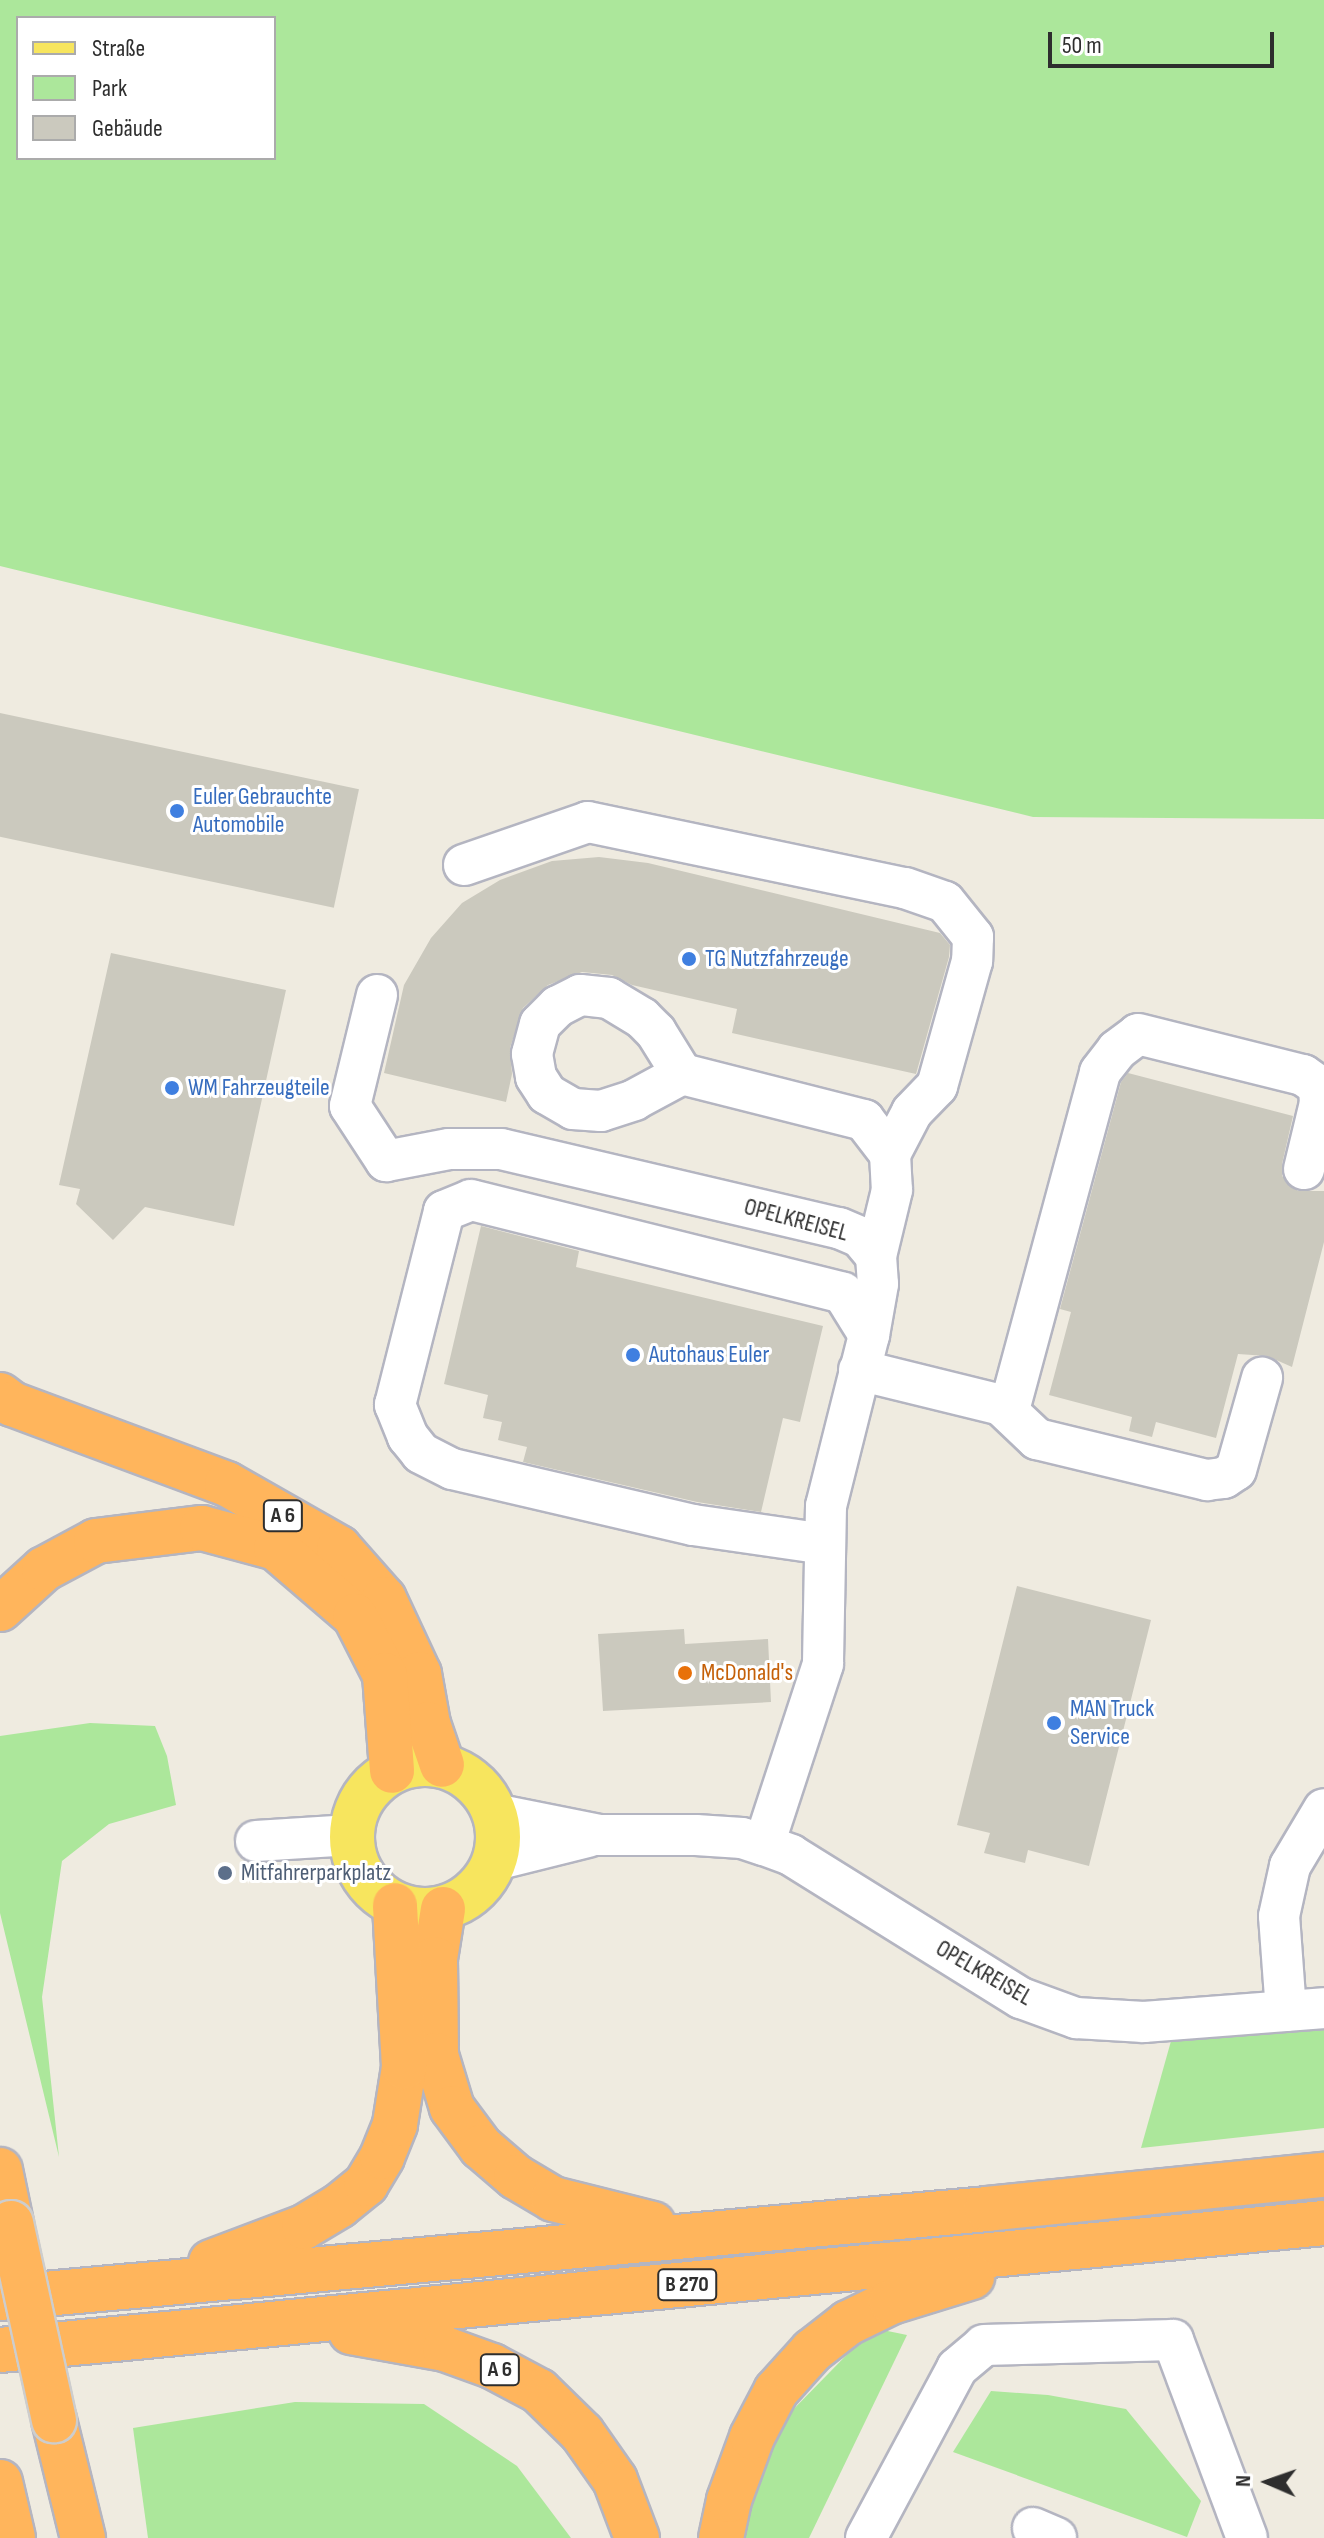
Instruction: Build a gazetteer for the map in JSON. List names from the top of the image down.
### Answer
{
  "streets": {
    "highway": ["A 6", "B 270"],
    "street": ["OPELKREISEL"]
  },
  "crossings": [
    ["OPELKREISEL", "A 6"],
    ["A 6", "B 270"]
  ],
  "places": [
    "Euler Gebrauchte Automobile",
    "TG Nutzfahrzeuge",
    "WM Fahrzeugteile",
    "Autohaus Euler",
    "McDonald's",
    "MAN Truck Service",
    "Mitfahrerparkplatz"
  ],
  "legend": ["Straße", "Park", "Gebäude"],
  "scale_bar": "50 m",
  "north": "left"
}
